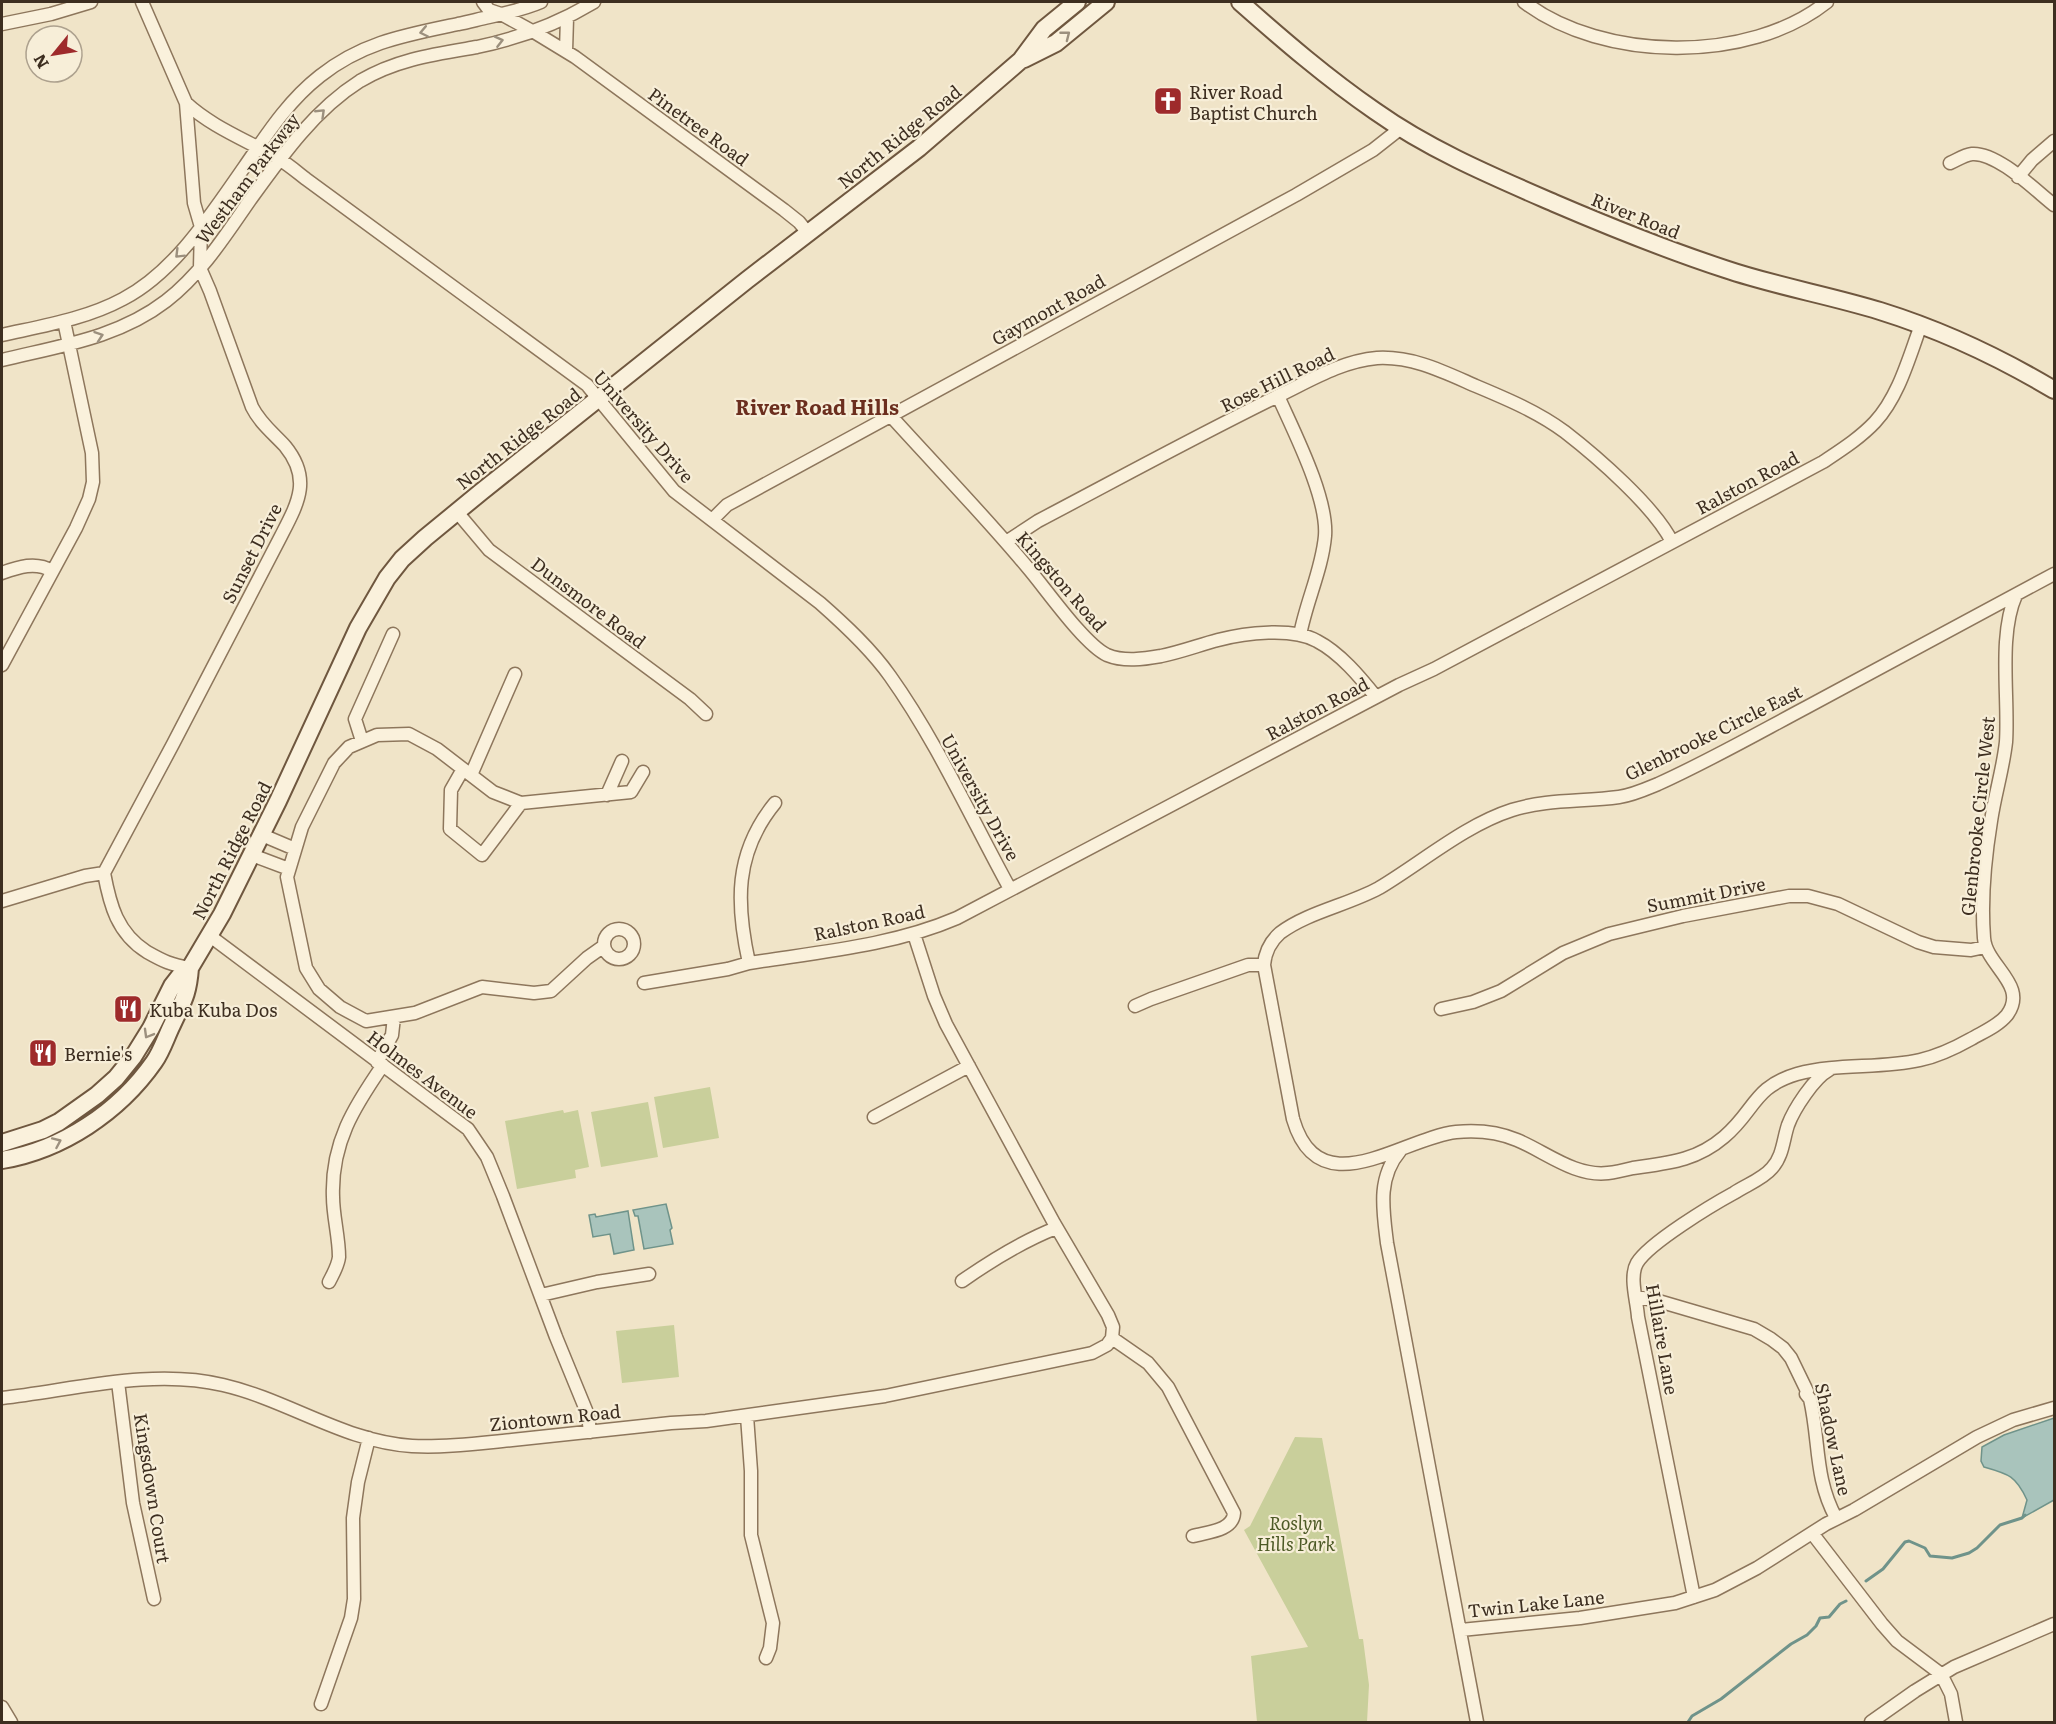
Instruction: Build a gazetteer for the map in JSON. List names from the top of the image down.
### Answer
{
  "streets": {
    "main road": ["North Ridge Road", "River Road"],
    "street": [
      "Pinetree Road",
      "Westham Parkway",
      "Gaymont Road",
      "Rose Hill Road",
      "University Drive",
      "Ralston Road",
      "Sunset Drive",
      "Kingston Road",
      "Dunsmore Road",
      "Glenbrooke Circle East",
      "Glenbrooke Circle West",
      "Summit Drive",
      "Holmes Avenue",
      "Hillaire Lane",
      "Ziontown Road",
      "Shadow Lane",
      "Kingsdown Court",
      "Twin Lake Lane"
    ]
  },
  "crossings": [
    ["Pinetree Road", "North Ridge Road"],
    ["Pinetree Road", "Westham Parkway"],
    ["North Ridge Road", "University Drive"],
    ["North Ridge Road", "Dunsmore Road"],
    ["North Ridge Road", "Holmes Avenue"],
    ["Westham Parkway", "University Drive"],
    ["Westham Parkway", "Sunset Drive"],
    ["River Road", "Gaymont Road"],
    ["River Road", "Ralston Road"],
    ["Gaymont Road", "University Drive"],
    ["Gaymont Road", "Kingston Road"],
    ["Rose Hill Road", "Ralston Road"],
    ["Rose Hill Road", "Kingston Road"],
    ["University Drive", "Ralston Road"],
    ["University Drive", "Sunset Drive"],
    ["Ralston Road", "Kingston Road"],
    ["Glenbrooke Circle East", "Glenbrooke Circle West"],
    ["Glenbrooke Circle West", "Summit Drive"],
    ["Holmes Avenue", "Ziontown Road"],
    ["Hillaire Lane", "Shadow Lane"],
    ["Hillaire Lane", "Twin Lake Lane"],
    ["Ziontown Road", "Kingsdown Court"],
    ["Shadow Lane", "Twin Lake Lane"]
  ],
  "districts": ["River Road Hills"],
  "parks": ["Roslyn Hills Park"],
  "places": {
    "church": ["River Road Baptist Church"],
    "restaurant": ["Kuba Kuba Dos", "Bernie's"]
  },
  "north": "bottom left"
}
